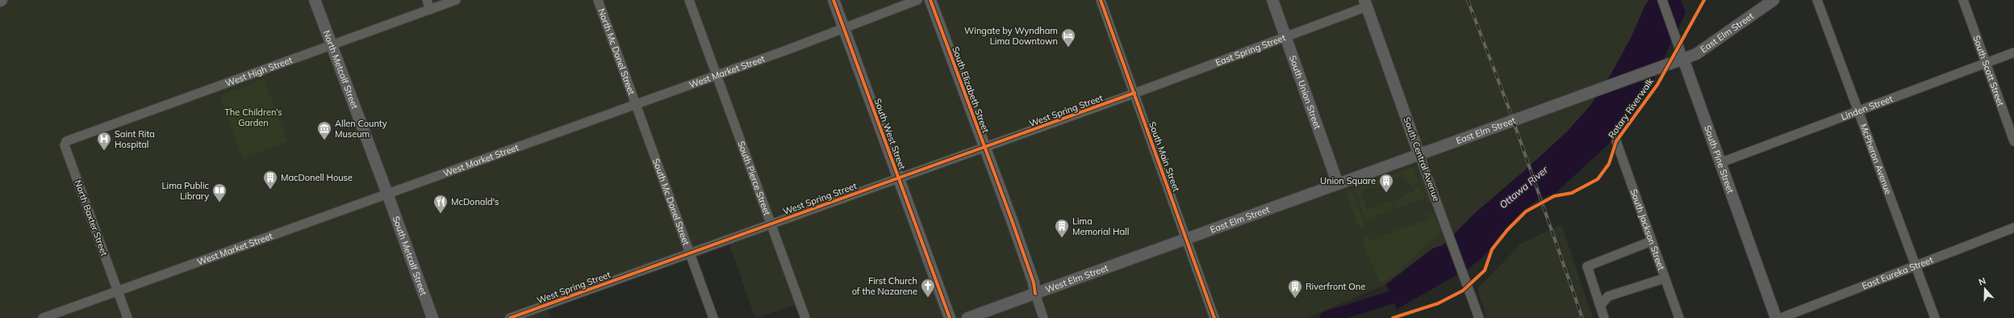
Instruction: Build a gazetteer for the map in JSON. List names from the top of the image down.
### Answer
{
  "streets": {
    "main road": [
      "East Elm Street",
      "North Metcalf Street",
      "South Elizabeth Street",
      "South Union Street",
      "South West Street",
      "South Central Avenue",
      "South Pine Street",
      "South Metcalf Street",
      "West Elm Street"
    ],
    "street": [
      "East Spring Street",
      "North Mc Donel Street",
      "West High Street",
      "West Market Street",
      "South Scott Street",
      "Linden Street",
      "West Spring Street",
      "South Main Street",
      "McPheron Avenue",
      "South Pierce Street",
      "South Mc Donel Street",
      "North Baxter Street",
      "South Jackson Street",
      "East Eureka Street"
    ],
    "cycle path": ["Rotary Riverwalk"]
  },
  "crossings": [
    ["East Elm Street", "South Union Street"],
    ["East Elm Street", "South Main Street"],
    ["East Elm Street", "South Central Avenue"],
    ["East Elm Street", "South Pine Street"],
    ["East Elm Street", "West Elm Street"],
    ["East Spring Street", "South Union Street"],
    ["East Spring Street", "West Spring Street"],
    ["East Spring Street", "South Main Street"],
    ["East Spring Street", "South Central Avenue"],
    ["North Mc Donel Street", "West Market Street"],
    ["North Mc Donel Street", "South Mc Donel Street"],
    ["North Metcalf Street", "West High Street"],
    ["North Metcalf Street", "West Market Street"],
    ["North Metcalf Street", "South Metcalf Street"],
    ["West High Street", "North Baxter Street"],
    ["West Market Street", "South West Street"],
    ["West Market Street", "South Pierce Street"],
    ["West Market Street", "South Mc Donel Street"],
    ["West Market Street", "North Baxter Street"],
    ["West Market Street", "South Metcalf Street"],
    ["South Scott Street", "Linden Street"],
    ["South Elizabeth Street", "West Spring Street"],
    ["South Elizabeth Street", "West Elm Street"],
    ["Linden Street", "South Pine Street"],
    ["Linden Street", "McPheron Avenue"],
    ["West Spring Street", "South West Street"],
    ["West Spring Street", "South Main Street"],
    ["West Spring Street", "South Pierce Street"],
    ["West Spring Street", "South Mc Donel Street"],
    ["South Main Street", "West Elm Street"],
    ["McPheron Avenue", "East Eureka Street"]
  ],
  "water": ["Ottawa River"],
  "parks": ["The Children’s Garden"],
  "places": {
    "hotel": ["Wingate by Wyndham Lima Downtown"],
    "museum": ["Allen County Museum"],
    "hospital": ["Saint Rita Hospital"],
    "building": [
      "MacDonell House",
      "Union Square",
      "Lima Memorial Hall",
      "Riverfront One"
    ],
    "library": ["Lima Public Library"],
    "restaurant": ["McDonald's"],
    "church": ["First Church of the Nazarene"]
  },
  "north": "top"
}
